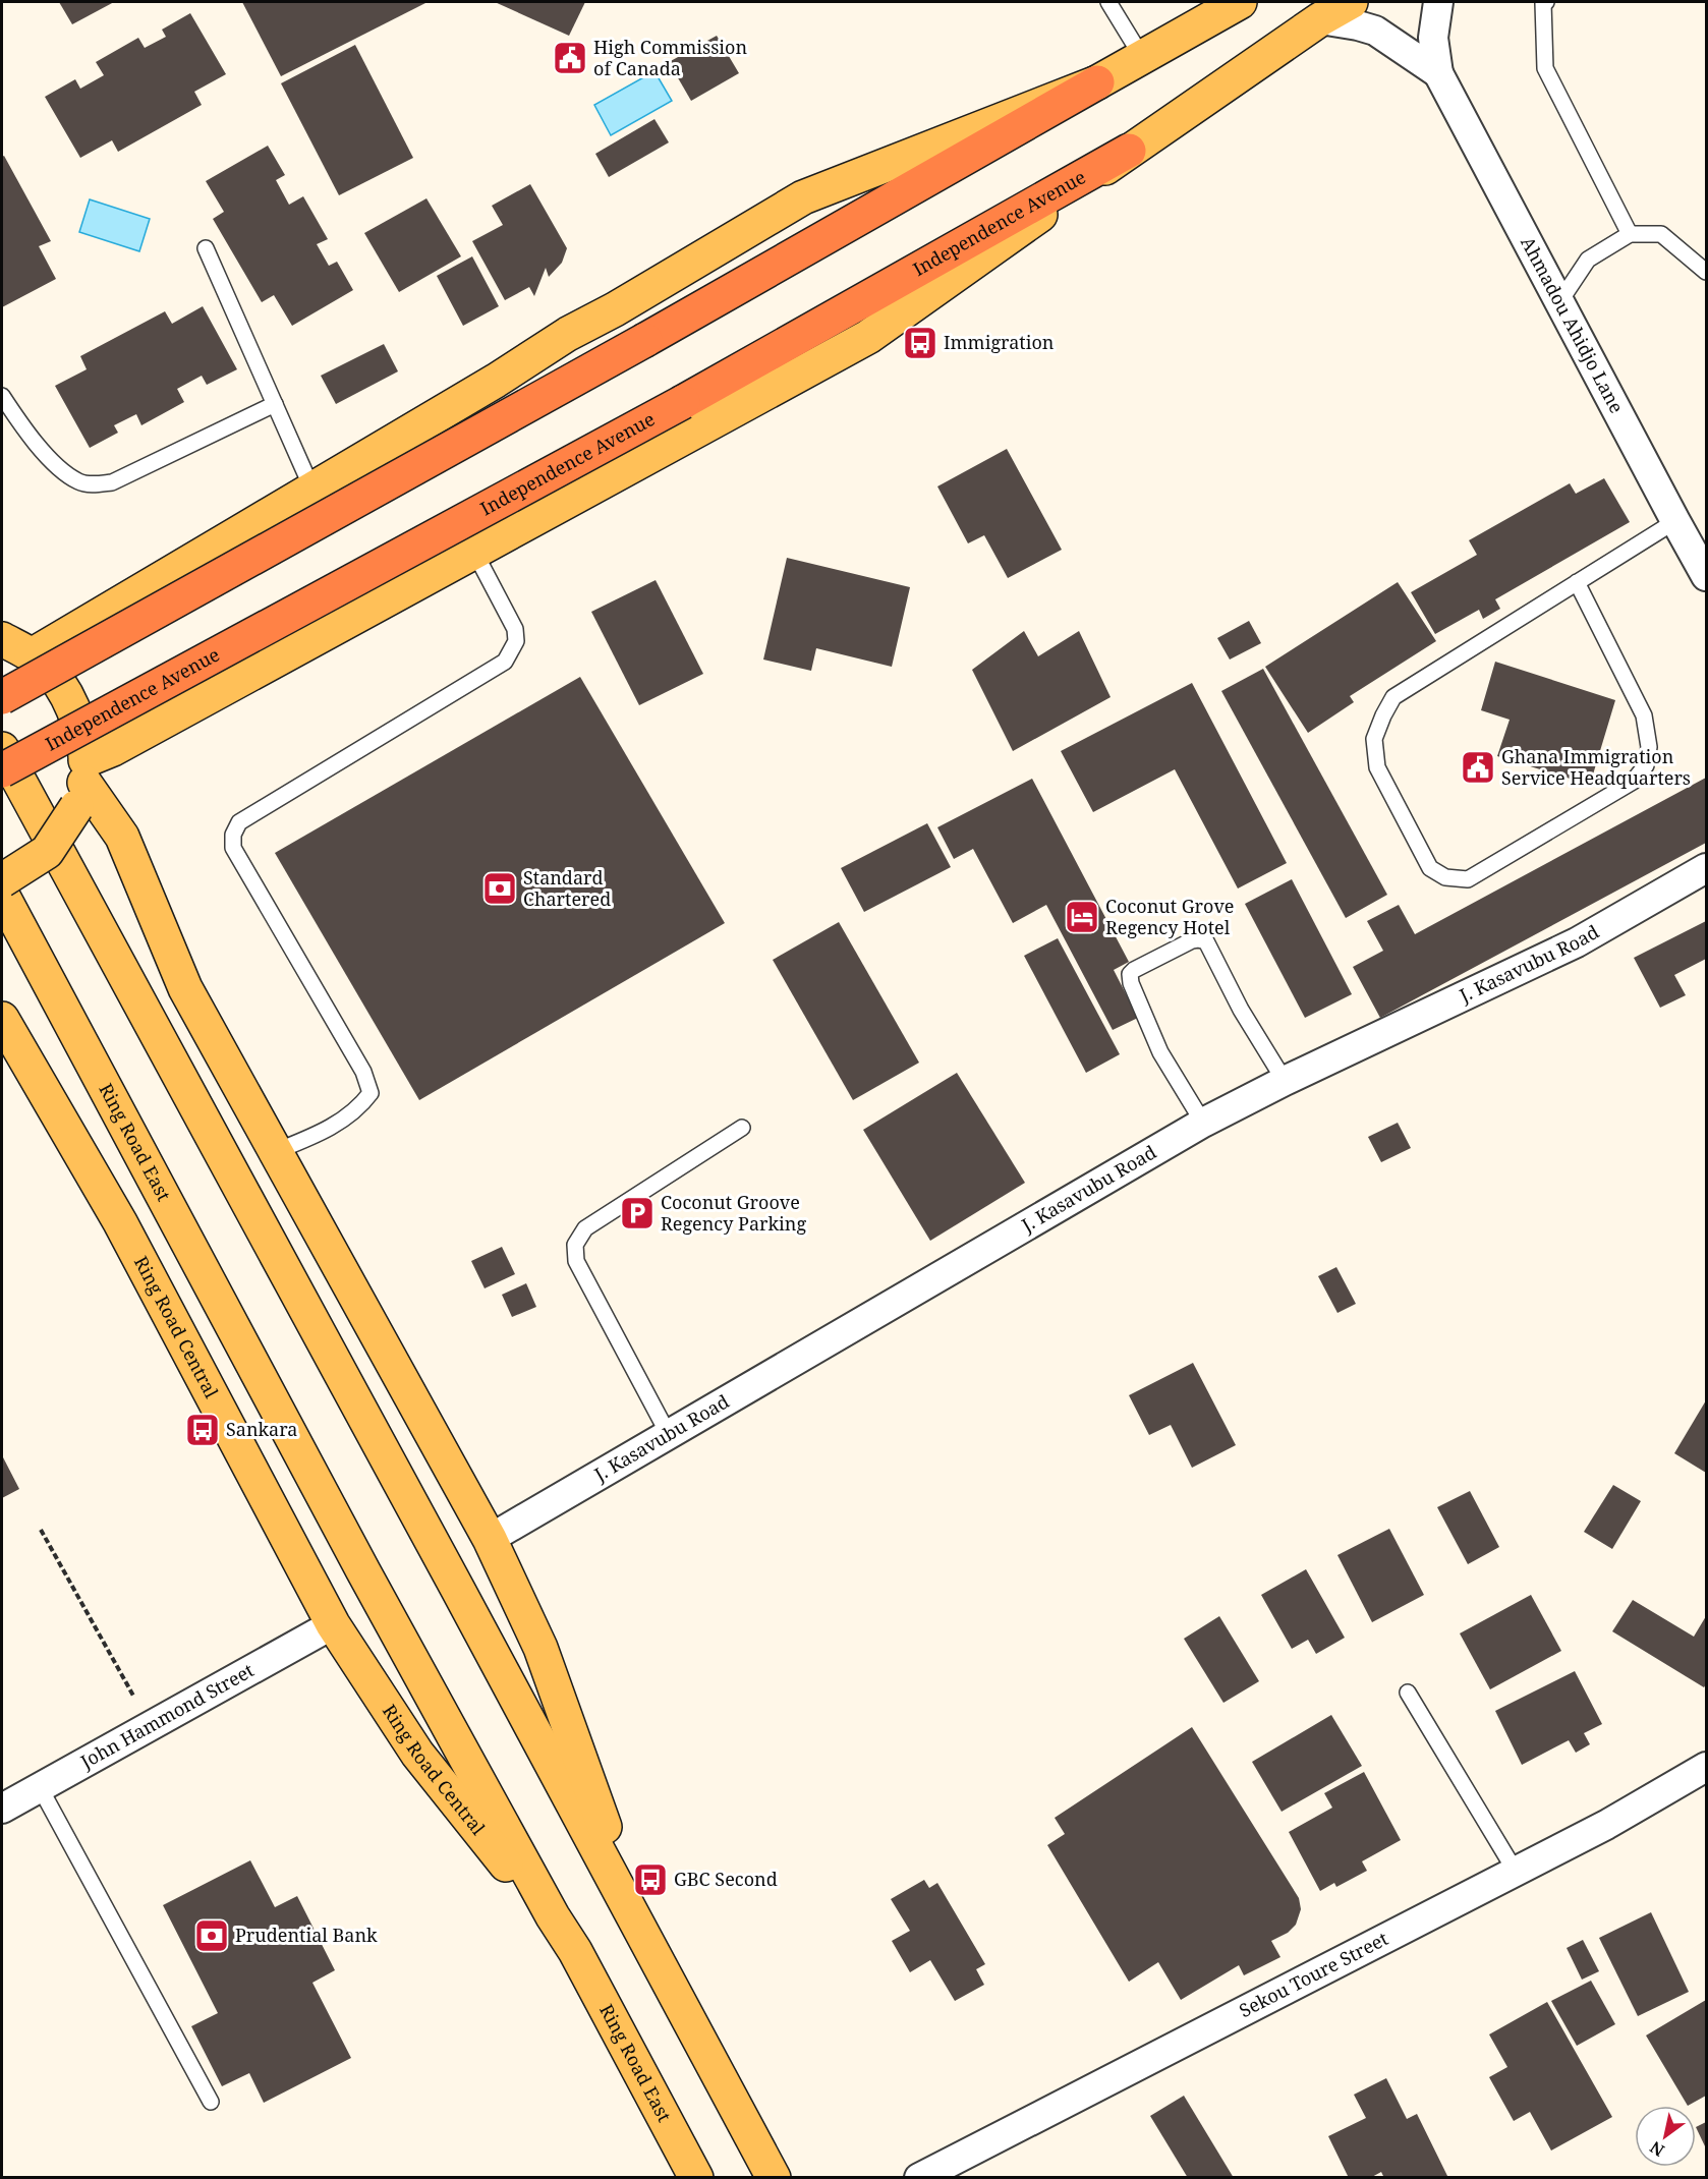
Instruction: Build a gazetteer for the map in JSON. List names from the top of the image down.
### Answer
{
  "streets": {
    "highway": ["Independence Avenue"],
    "main road": ["Ring Road East", "Ring Road Central"],
    "street": [
      "Ahmadou Ahidjo Lane",
      "J. Kasavubu Road",
      "John Hammond Street",
      "Sekou Toure Street"
    ]
  },
  "crossings": [
    ["Ring Road East", "Ring Road Central"],
    ["Ring Road Central", "John Hammond Street"]
  ],
  "places": {
    "public building": ["High Commission of Canada", "Ghana Immigration Service Headquarters"],
    "bus stop": ["Immigration", "Sankara", "GBC Second"],
    "bank": ["Standard Chartered", "Prudential Bank"],
    "hotel": ["Coconut Grove Regency Hotel"],
    "parking": ["Coconut Groove Regency Parking"]
  },
  "north": "bottom left"
}
